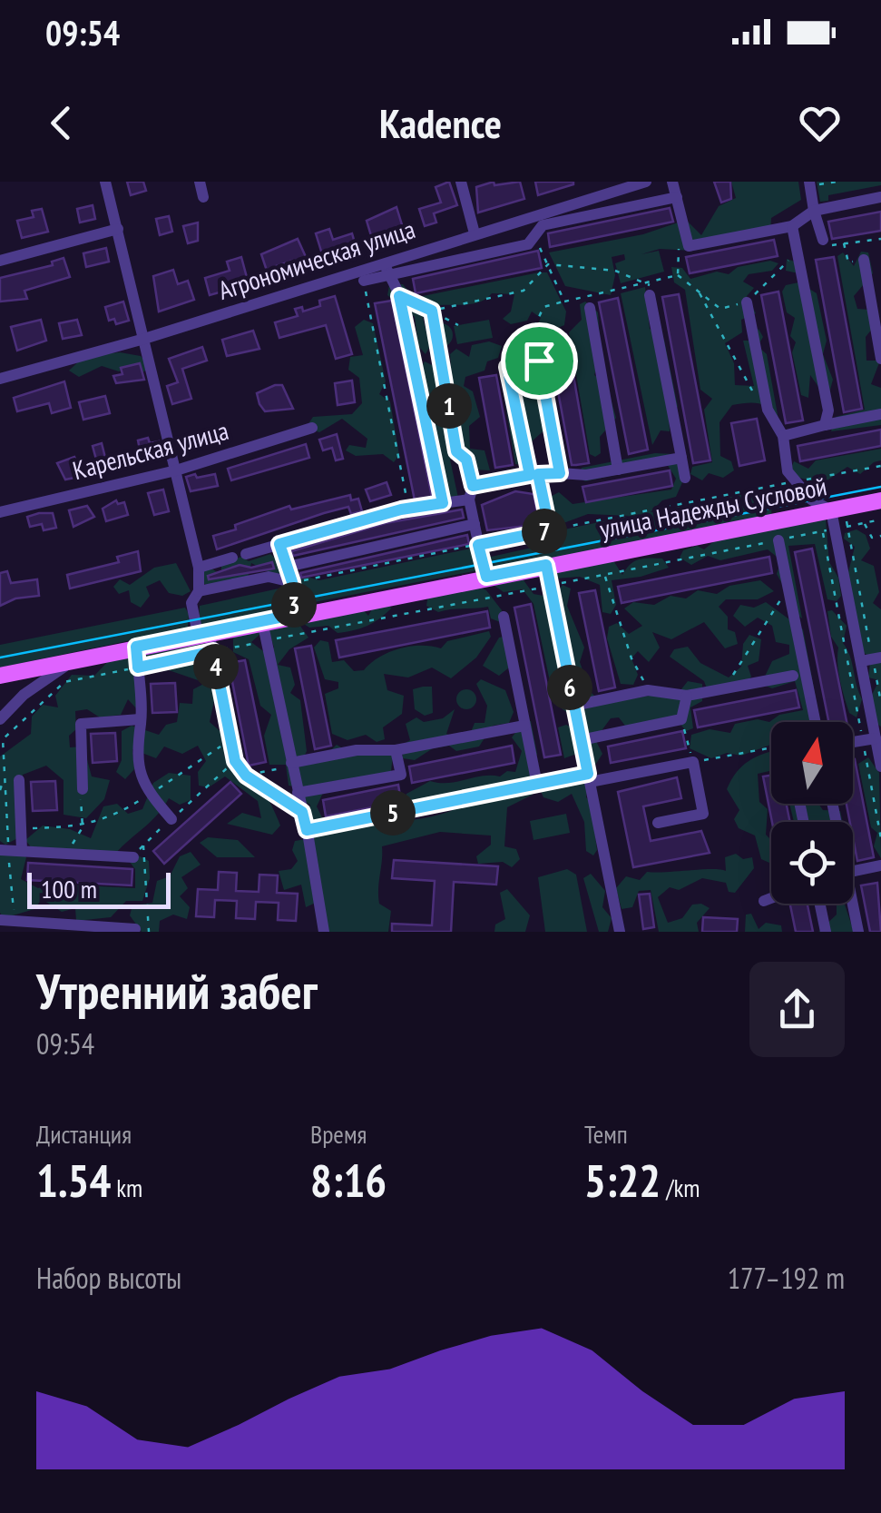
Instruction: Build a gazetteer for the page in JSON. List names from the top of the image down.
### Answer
{
  "streets": {
    "main road": ["улица Надежды Сусловой"],
    "street": ["Агрономическая улица", "Карельская улица"]
  },
  "scale_bar": "100 m",
  "north": "top",
  "page": {
    "status": "09:54",
    "header": "Kadence",
    "pins": [
      "1",
      "7",
      "3",
      "4",
      "6",
      "5"
    ],
    "scale": "100 m",
    "heading": ["Утренний забег", "09:54"],
    "stats": [
      ["Дистанция", "1.54 km"],
      ["Время", "8:16"],
      ["Темп", "5:22 /km"]
    ],
    "chart": ["Набор высоты", "177–192 m"]
  }
}
